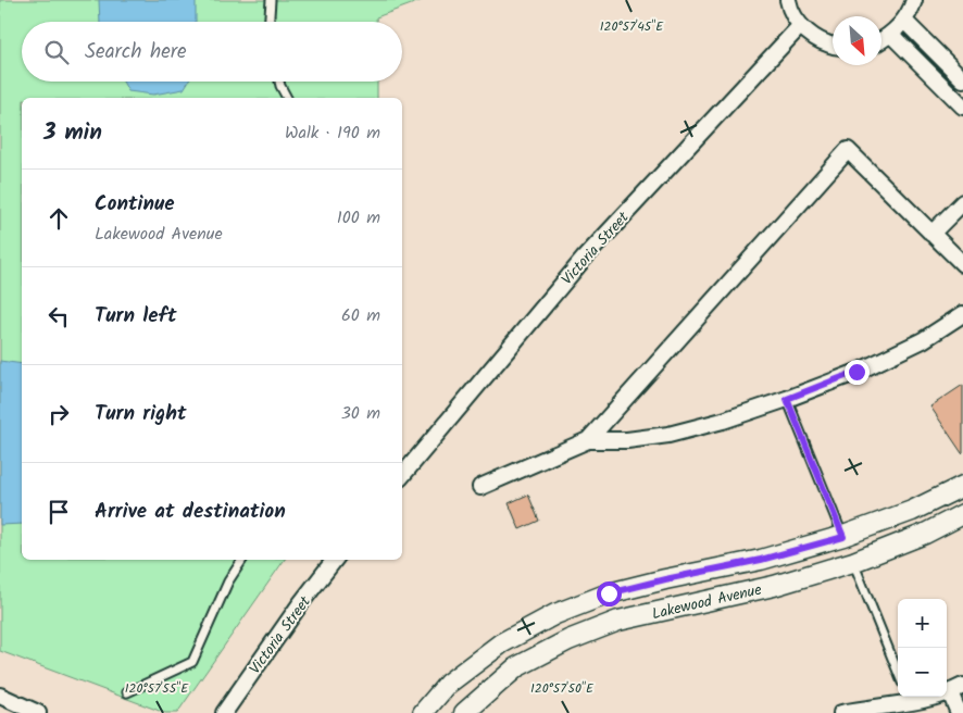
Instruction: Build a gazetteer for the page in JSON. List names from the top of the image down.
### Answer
{
  "streets": {
    "street": ["Victoria Street", "Lakewood Avenue"]
  },
  "north": "bottom right",
  "page": {
    "search": "Search here",
    "heading": ["3 min", "Walk · 190 m"],
    "list": [
      ["Continue", "Lakewood Avenue", "100 m"],
      ["Turn left", "60 m"],
      ["Turn right", "30 m"],
      "Arrive at destination"
    ],
    "map_buttons": ["+", "−"]
  },
  "coordinates": ["120°57'45\"E", "120°57'55\"E", "120°57'50\"E"]
}
